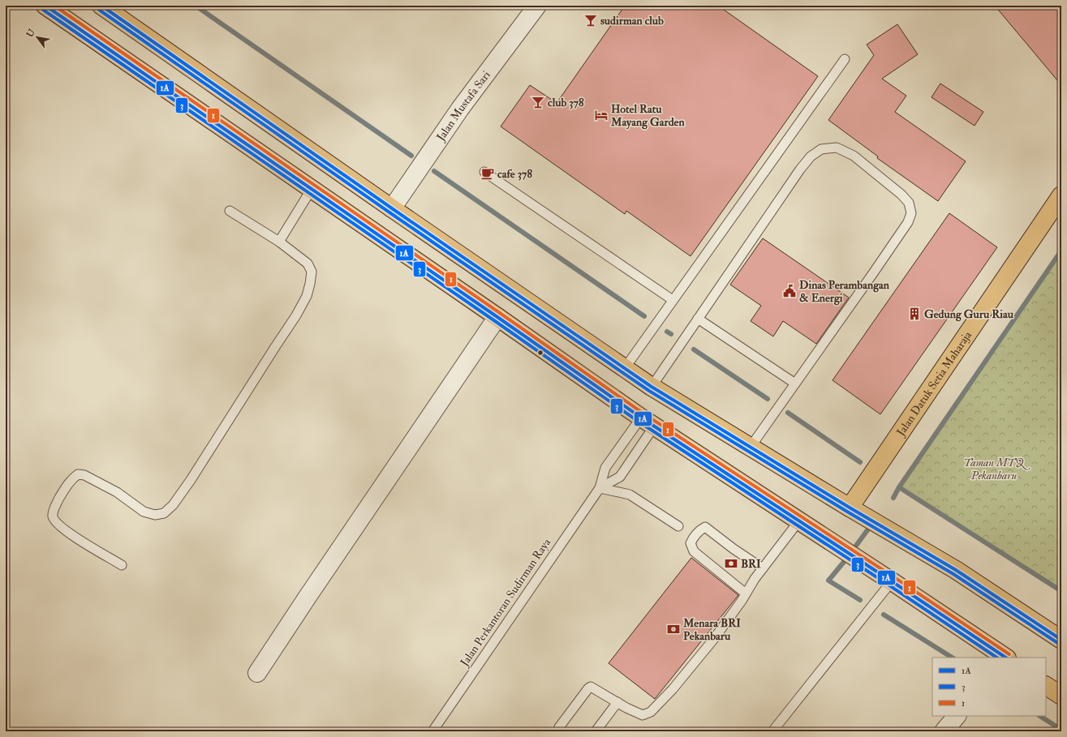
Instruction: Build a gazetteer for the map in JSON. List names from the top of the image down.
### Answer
{
  "streets": {
    "main road": ["Jalan Datuk Setia Maharaja"],
    "street": ["Jalan Mustafa Sari"],
    "lane": ["Jalan Perkantoran Sudirman Raya"]
  },
  "parks": ["Taman MTQ Pekanbaru"],
  "places": {
    "bar": ["sudirman club", "club 378"],
    "hotel": ["Hotel Ratu Mayang Garden"],
    "cafe": ["cafe 378"],
    "public building": ["Dinas Perambangan & Energi"],
    "building": ["Gedung Guru Riau"],
    "bank": ["BRI", "Menara BRI Pekanbaru"]
  },
  "lines": ["transit line 1A", "transit line 1", "transit line 3"],
  "legend": ["1A", "3", "1"],
  "north": "top left"
}
